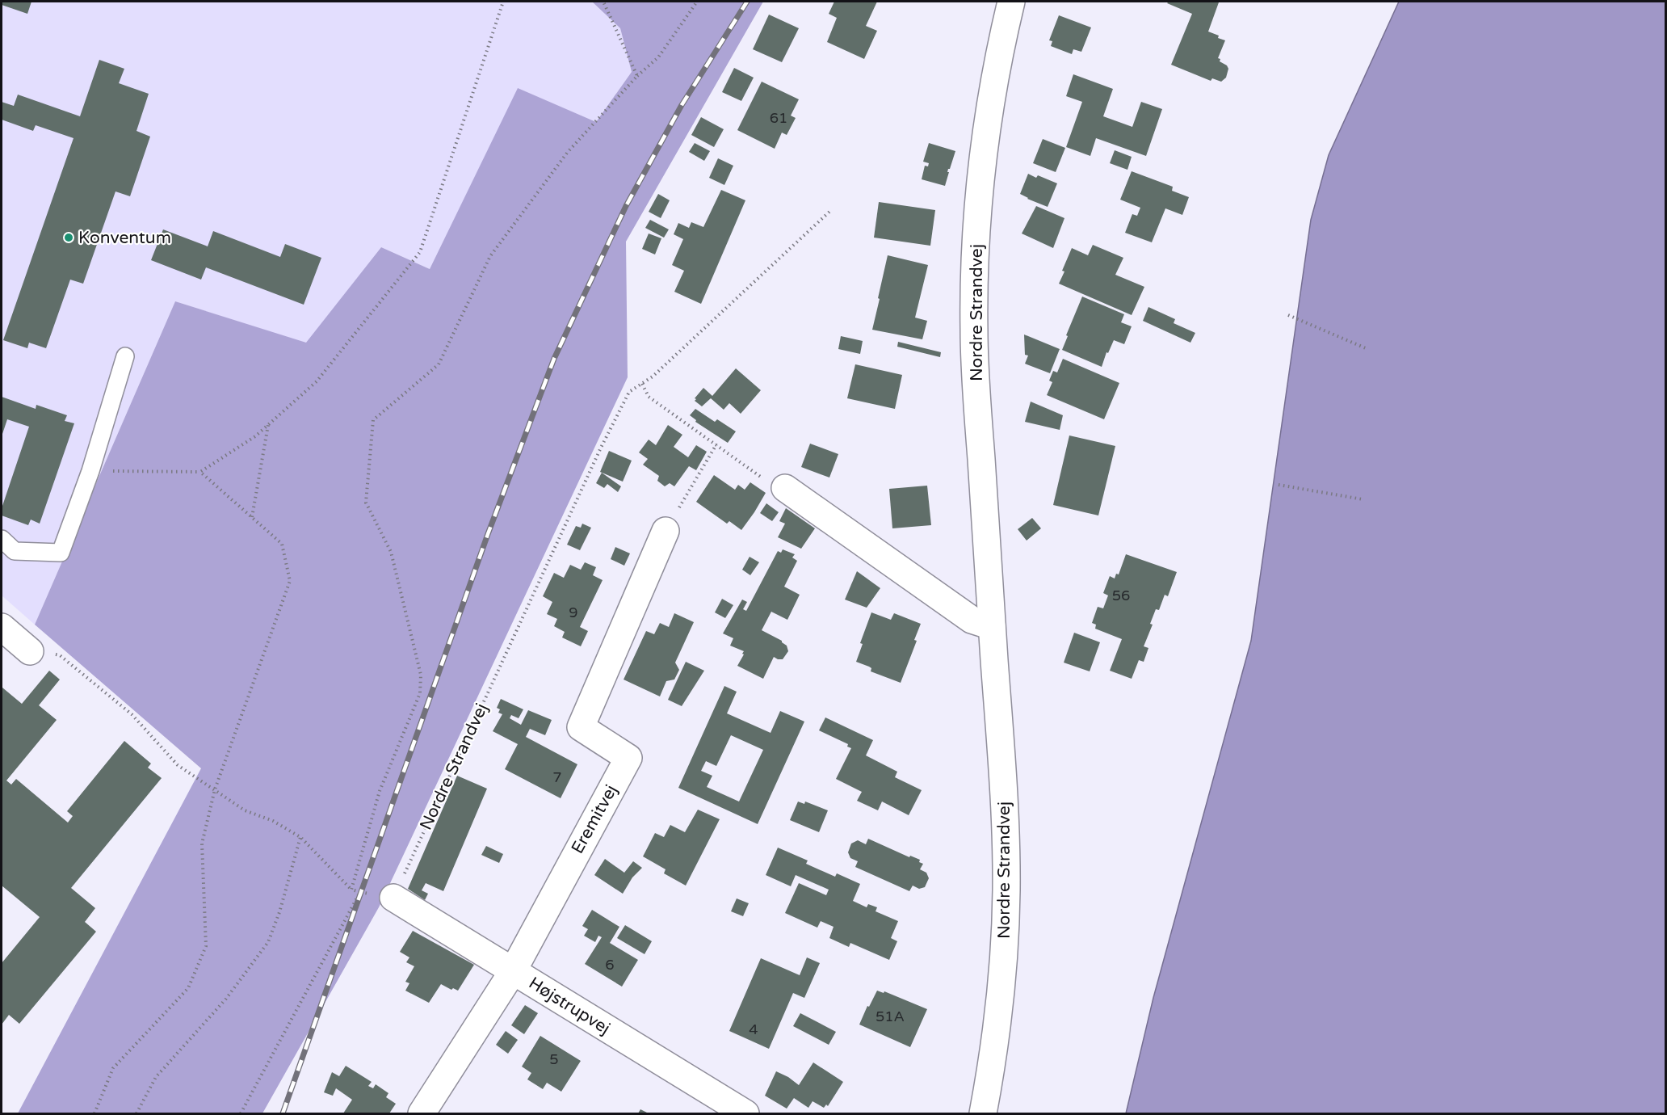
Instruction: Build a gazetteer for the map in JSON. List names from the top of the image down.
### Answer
{
  "streets": {
    "street": ["Nordre Strandvej", "Eremitvej", "Højstrupvej"]
  },
  "crossings": [
    ["Nordre Strandvej", "Højstrupvej"],
    ["Eremitvej", "Højstrupvej"]
  ],
  "places": ["Konventum"],
  "house_numbers": [
    "61",
    "56",
    "9",
    "7",
    "6",
    "51A",
    "4",
    "5"
  ]
}
